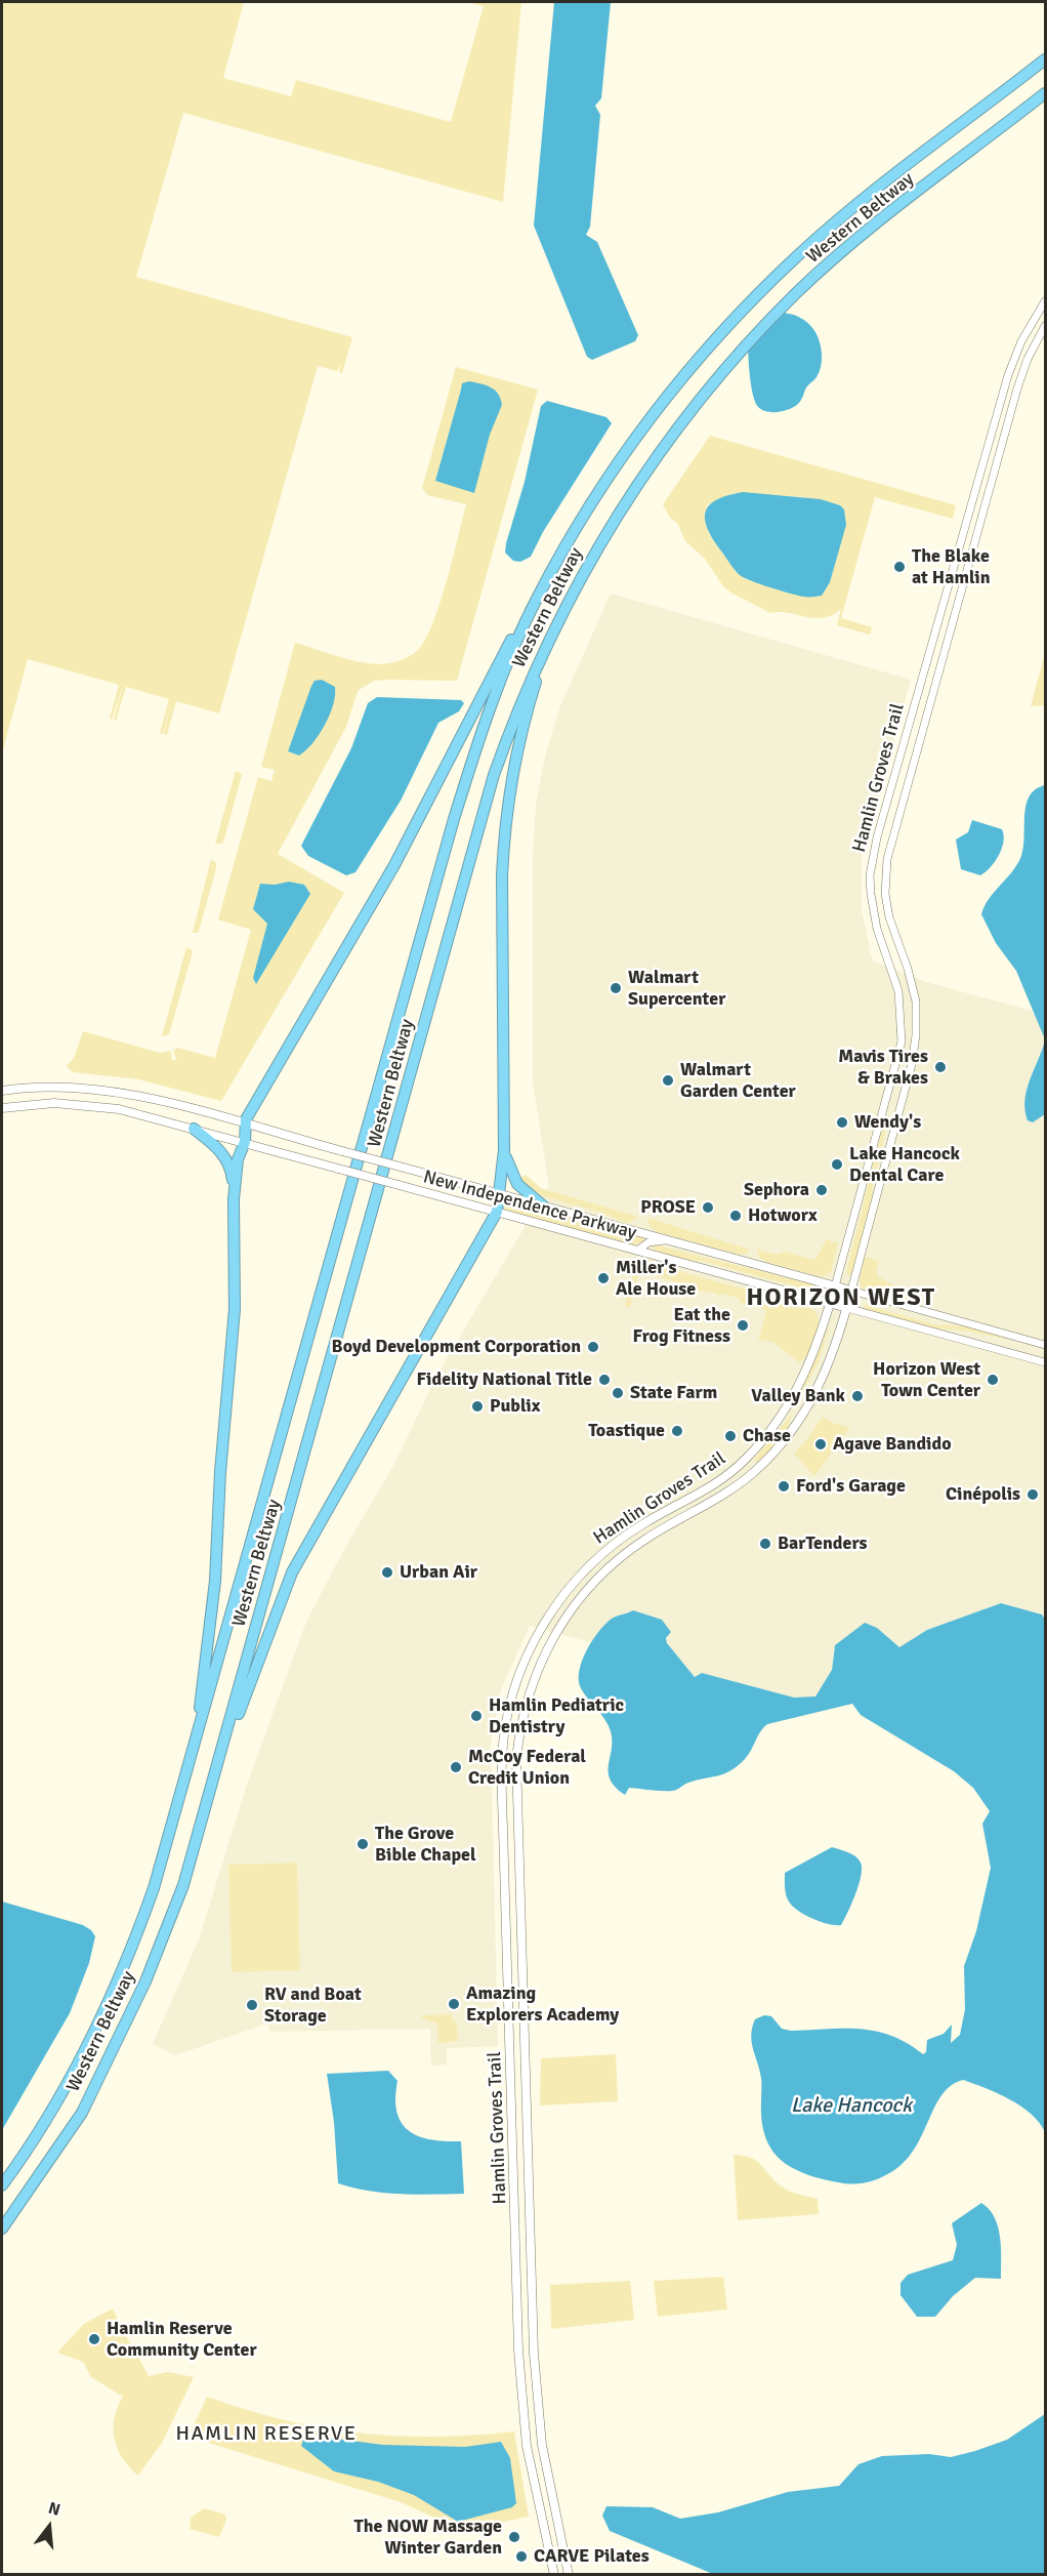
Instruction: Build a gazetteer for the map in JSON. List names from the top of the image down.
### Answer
{
  "streets": {
    "highway": ["Western Beltway"],
    "main road": ["Hamlin Groves Trail", "New Independence Parkway"]
  },
  "crossings": [
    ["Hamlin Groves Trail", "New Independence Parkway"]
  ],
  "districts": ["HORIZON WEST", "HAMLIN RESERVE"],
  "water": ["Lake Hancock"],
  "places": [
    "The Blake at Hamlin",
    "Walmart Supercenter",
    "Mavis Tires & Brakes",
    "Walmart Garden Center",
    "Wendy's",
    "Lake Hancock Dental Care",
    "Sephora",
    "PROSE",
    "Hotworx",
    "Miller's Ale House",
    "Eat the Frog Fitness",
    "Boyd Development Corporation",
    "Fidelity National Title",
    "Horizon West Town Center",
    "State Farm",
    "Valley Bank",
    "Publix",
    "Toastique",
    "Chase",
    "Agave Bandido",
    "Ford's Garage",
    "Cinépolis",
    "BarTenders",
    "Urban Air",
    "Hamlin Pediatric Dentistry",
    "McCoy Federal Credit Union",
    "The Grove Bible Chapel",
    "Amazing Explorers Academy",
    "RV and Boat Storage",
    "Hamlin Reserve Community Center",
    "The NOW Massage Winter Garden",
    "CARVE Pilates"
  ],
  "north": "top"
}
